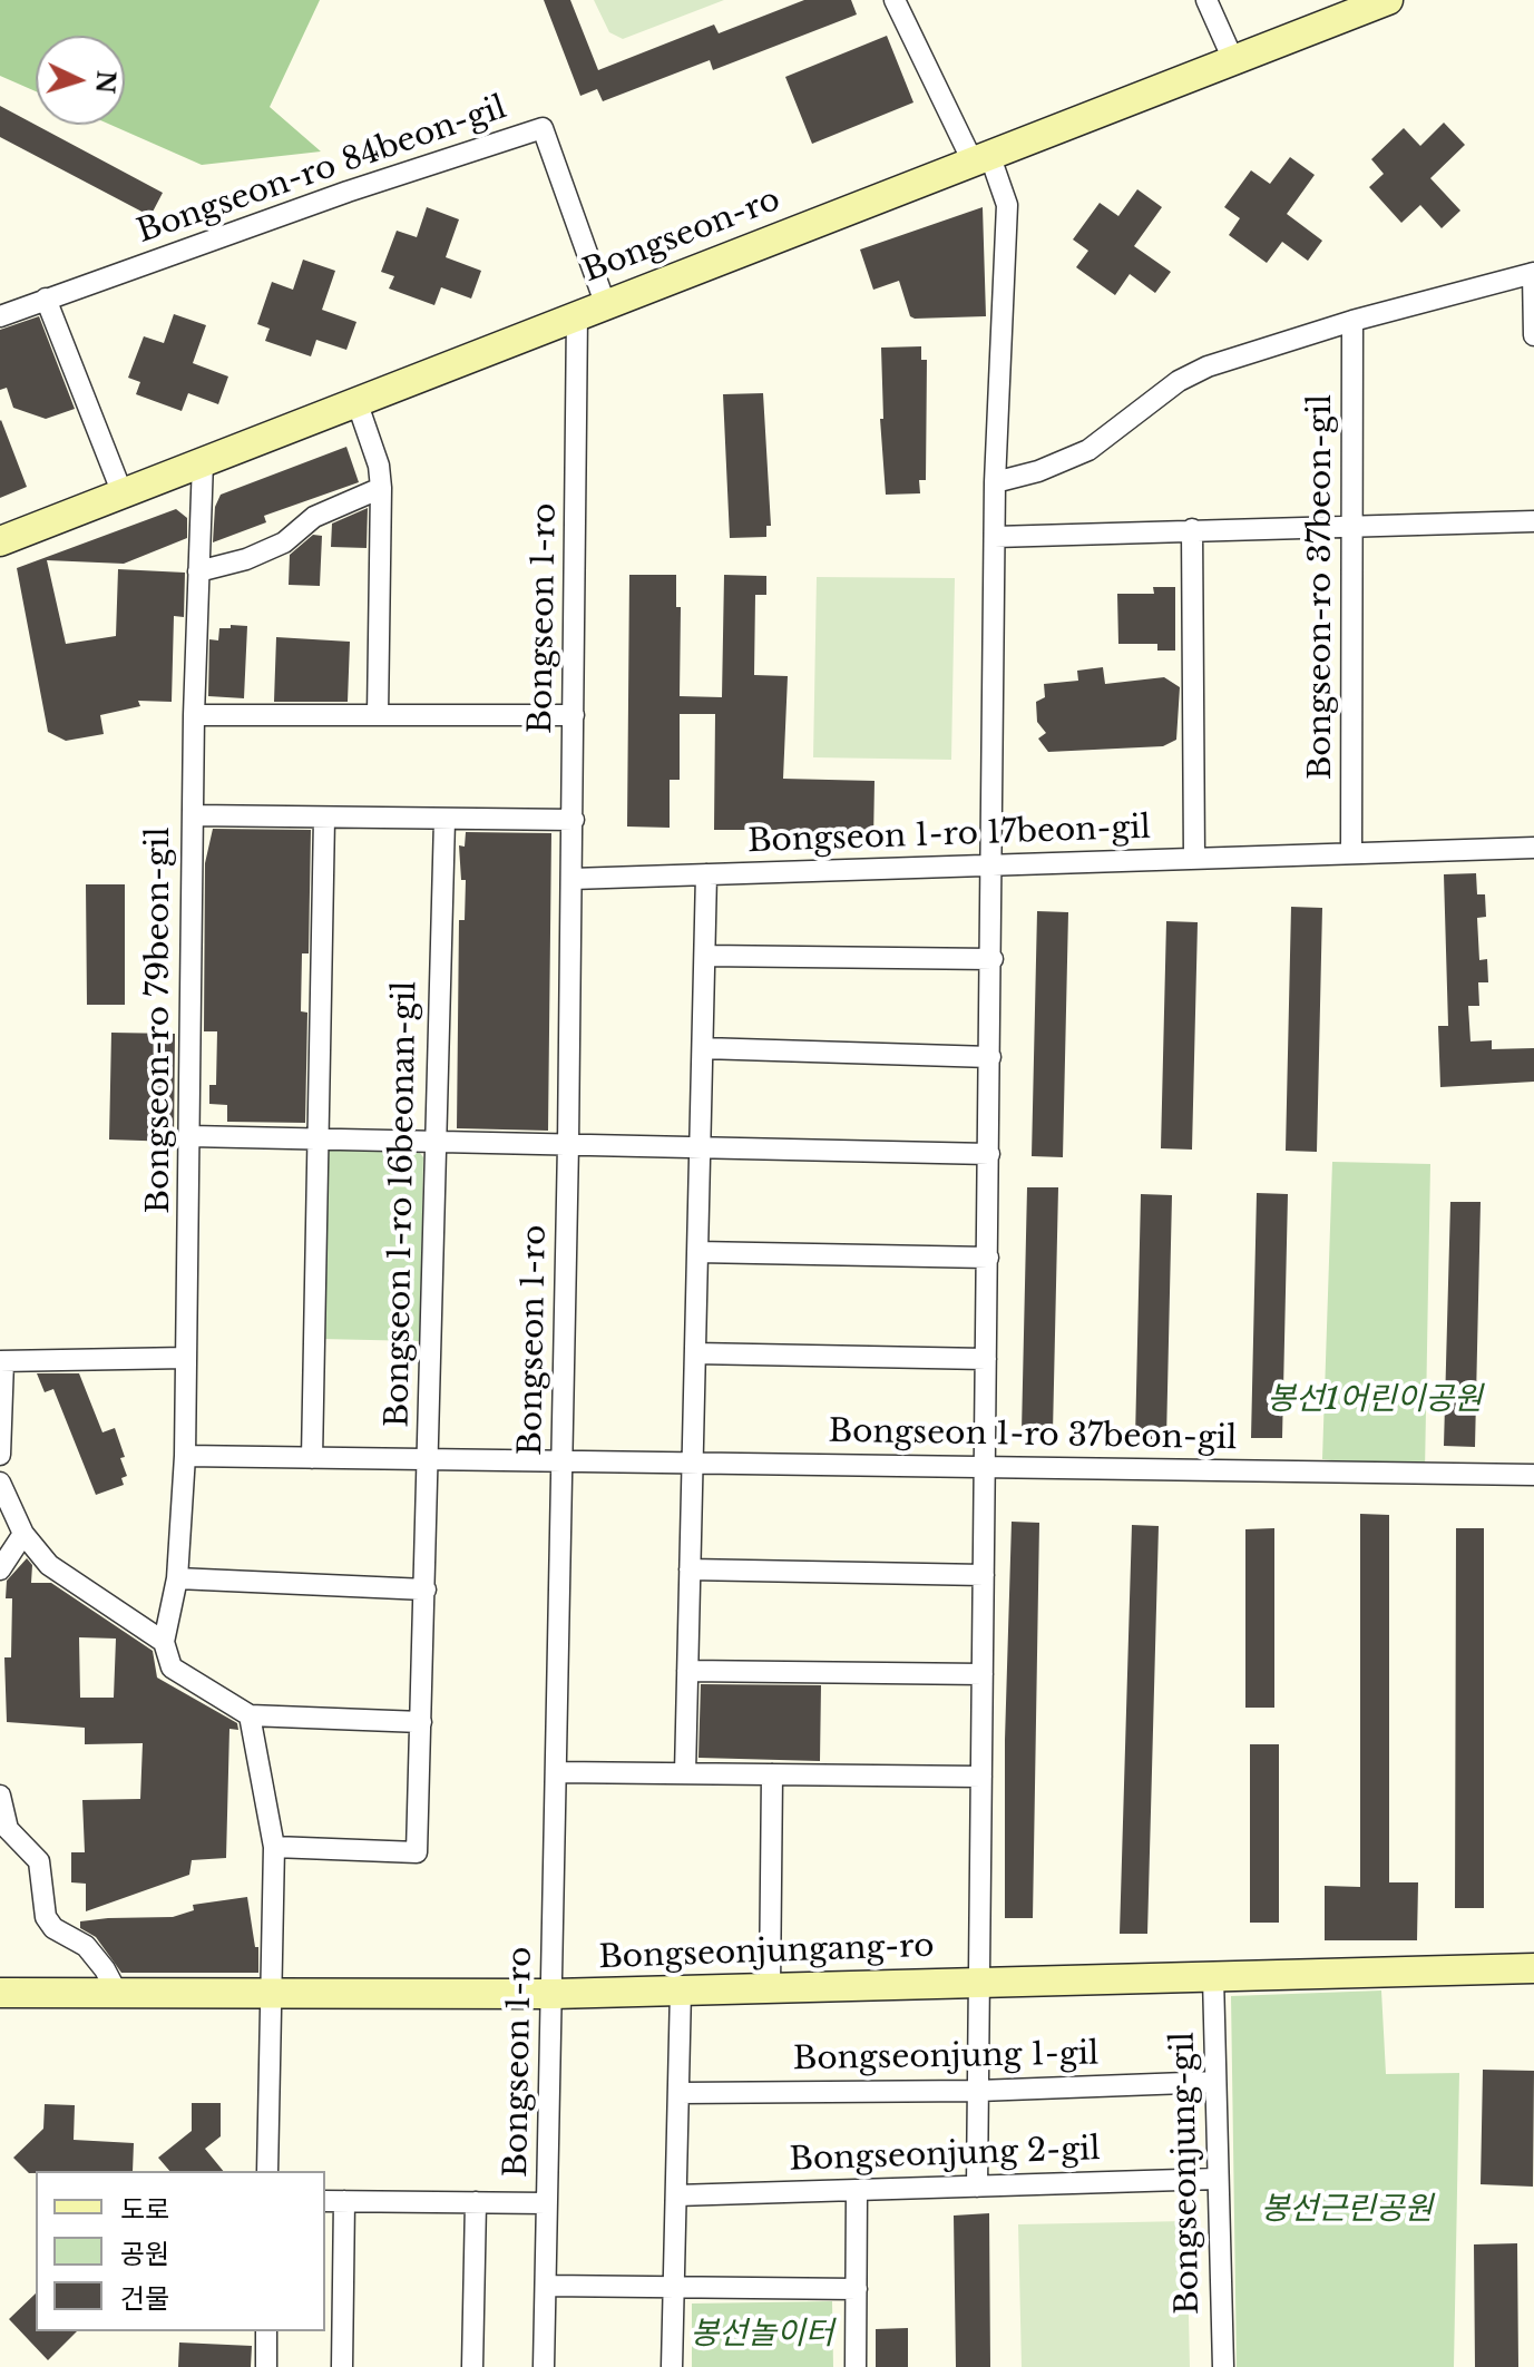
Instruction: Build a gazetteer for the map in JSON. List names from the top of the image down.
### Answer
{
  "streets": {
    "street": [
      "Bongseon-ro 84beon-gil",
      "Bongseon-ro",
      "Bongseon-ro 37beon-gil",
      "Bongseon 1-ro",
      "Bongseon 1-ro 17beon-gil",
      "Bongseon-ro 79beon-gil",
      "Bongseon 1-ro 16beonan-gil",
      "Bongseon 1-ro 37beon-gil",
      "Bongseonjungang-ro",
      "Bongseonjung 1-gil",
      "Bongseonjung 2-gil",
      "Bongseonjung-gil"
    ]
  },
  "crossings": [
    ["Bongseon-ro 84beon-gil", "Bongseon-ro"],
    ["Bongseon-ro", "Bongseon 1-ro"],
    ["Bongseon-ro", "Bongseon-ro 79beon-gil"],
    ["Bongseon-ro 37beon-gil", "Bongseon 1-ro 17beon-gil"],
    ["Bongseon 1-ro", "Bongseon 1-ro 17beon-gil"],
    ["Bongseon 1-ro", "Bongseon 1-ro 37beon-gil"],
    ["Bongseon 1-ro", "Bongseonjungang-ro"],
    ["Bongseon-ro 79beon-gil", "Bongseon 1-ro 37beon-gil"],
    ["Bongseon 1-ro 16beonan-gil", "Bongseon 1-ro 37beon-gil"],
    ["Bongseonjungang-ro", "Bongseonjung-gil"],
    ["Bongseonjung 1-gil", "Bongseonjung-gil"],
    ["Bongseonjung 2-gil", "Bongseonjung-gil"]
  ],
  "parks": ["봉선1어린이공원", "봉선근린공원", "봉선놀이터"],
  "legend": ["도로", "공원", "건물"],
  "north": "right"
}
